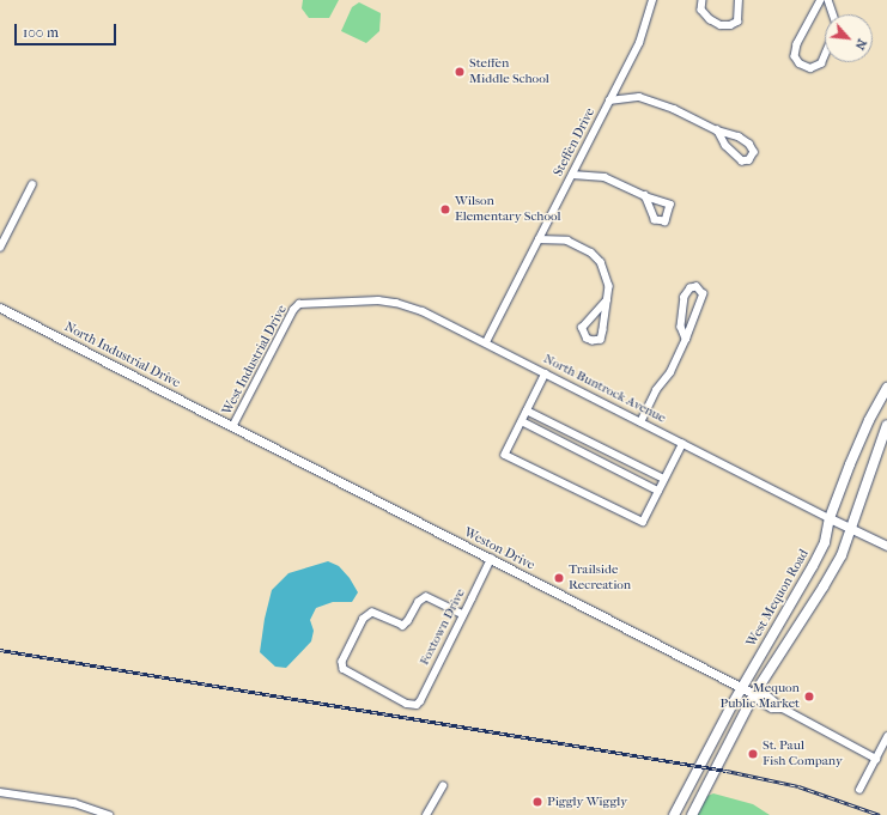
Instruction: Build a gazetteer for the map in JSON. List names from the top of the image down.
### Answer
{
  "streets": {
    "main road": ["West Mequon Road"],
    "street": [
      "Steffen Drive",
      "North Industrial Drive",
      "West Industrial Drive",
      "North Buntrock Avenue",
      "Weston Drive",
      "Foxtown Drive"
    ]
  },
  "crossings": [
    ["Steffen Drive", "North Buntrock Avenue"],
    ["North Industrial Drive", "West Industrial Drive"],
    ["North Industrial Drive", "Weston Drive"],
    ["West Industrial Drive", "North Buntrock Avenue"],
    ["West Industrial Drive", "Weston Drive"],
    ["North Buntrock Avenue", "West Mequon Road"],
    ["Weston Drive", "West Mequon Road"],
    ["Weston Drive", "Foxtown Drive"]
  ],
  "places": [
    "Steffen Middle School",
    "Wilson Elementary School",
    "Trailside Recreation",
    "Mequon Public Market",
    "St. Paul Fish Company",
    "Piggly Wiggly"
  ],
  "scale_bar": "100 m",
  "north": "bottom right"
}
